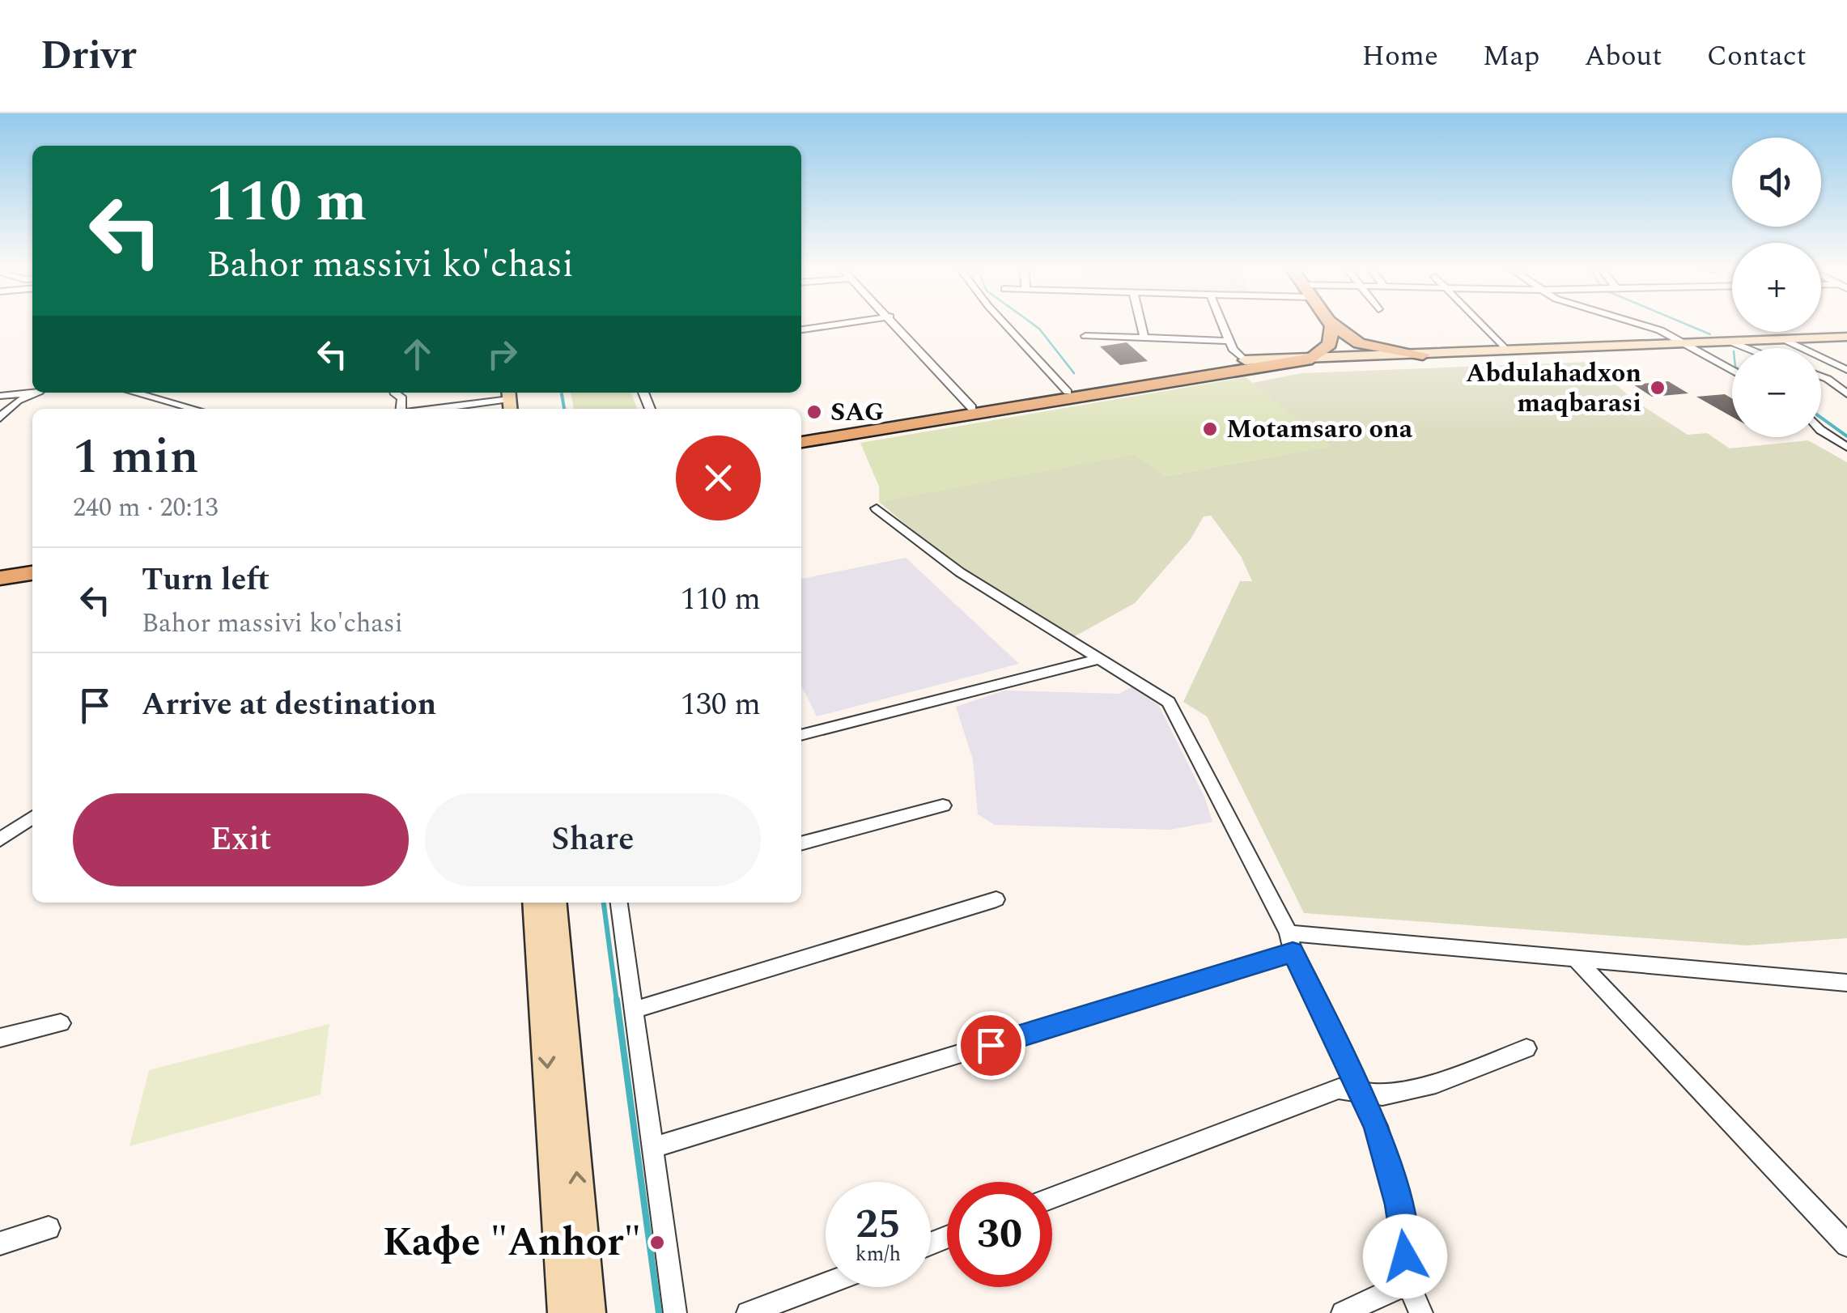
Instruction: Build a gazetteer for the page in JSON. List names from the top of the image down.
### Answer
{
  "places": [
    "Abdulahadxon maqbarasi",
    "SAG",
    "Motamsaro ona",
    "Кафе \"Anhor\""
  ],
  "page": {
    "header": "Drivr",
    "nav": [
      "Home",
      "Map",
      "About",
      "Contact"
    ],
    "map_buttons": ["+", "−"],
    "turn": ["110 m", "Bahor massivi ko'chasi"],
    "heading": ["1 min", "240 m · 20:13"],
    "list": [
      {
        "name": "Turn left",
        "note": "Bahor massivi ko'chasi",
        "value": "110 m"
      },
      {
        "name": "Arrive at destination",
        "value": "130 m"
      }
    ],
    "buttons": ["Exit", "Share"],
    "speed": "25 km/h",
    "limit": "30"
  }
}
